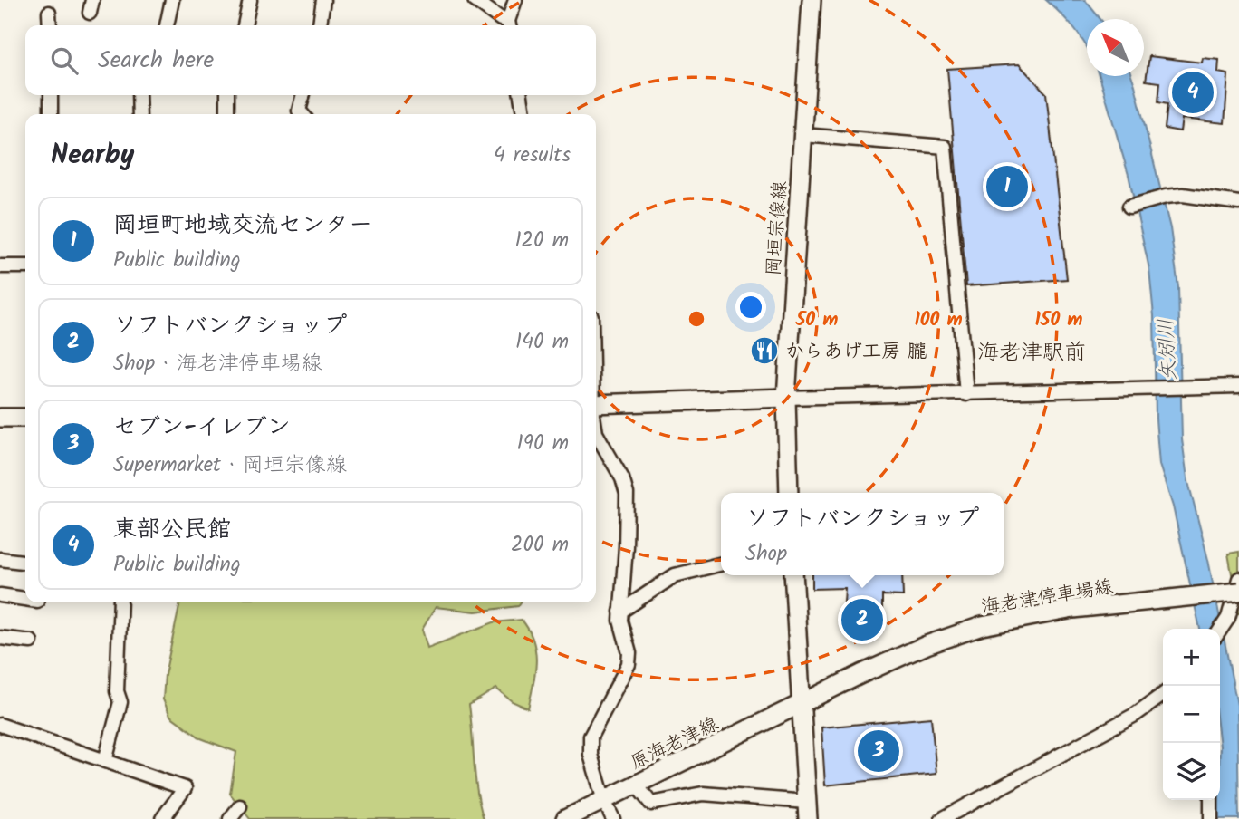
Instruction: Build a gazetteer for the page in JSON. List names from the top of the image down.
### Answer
{
  "streets": {
    "main road": ["岡垣宗像線", "海老津停車場線", "原海老津線"]
  },
  "crossings": [
    ["海老津停車場線", "原海老津線"]
  ],
  "districts": ["海老津駅前"],
  "water": ["矢矧川"],
  "places": {
    "restaurant": ["からあげ工房 朧"]
  },
  "north": "top left",
  "page": {
    "search": "Search here",
    "pins": [
      "4",
      "1",
      "2",
      "3"
    ],
    "heading": ["Nearby", "4 results"],
    "list": [
      {
        "mark": "1",
        "name": "岡垣町地域交流センター",
        "note": "Public building",
        "value": "120 m"
      },
      {
        "mark": "2",
        "name": "ソフトバンクショップ",
        "note": "Shop · 海老津停車場線",
        "value": "140 m"
      },
      {
        "mark": "3",
        "name": "セブン-イレブン",
        "note": "Supermarket · 岡垣宗像線",
        "value": "190 m"
      },
      {
        "mark": "4",
        "name": "東部公民館",
        "note": "Public building",
        "value": "200 m"
      }
    ],
    "popup": ["ソフトバンクショップ", "Shop"],
    "map_buttons": ["+", "−"]
  },
  "rings": ["50 m", "100 m", "150 m"]
}
